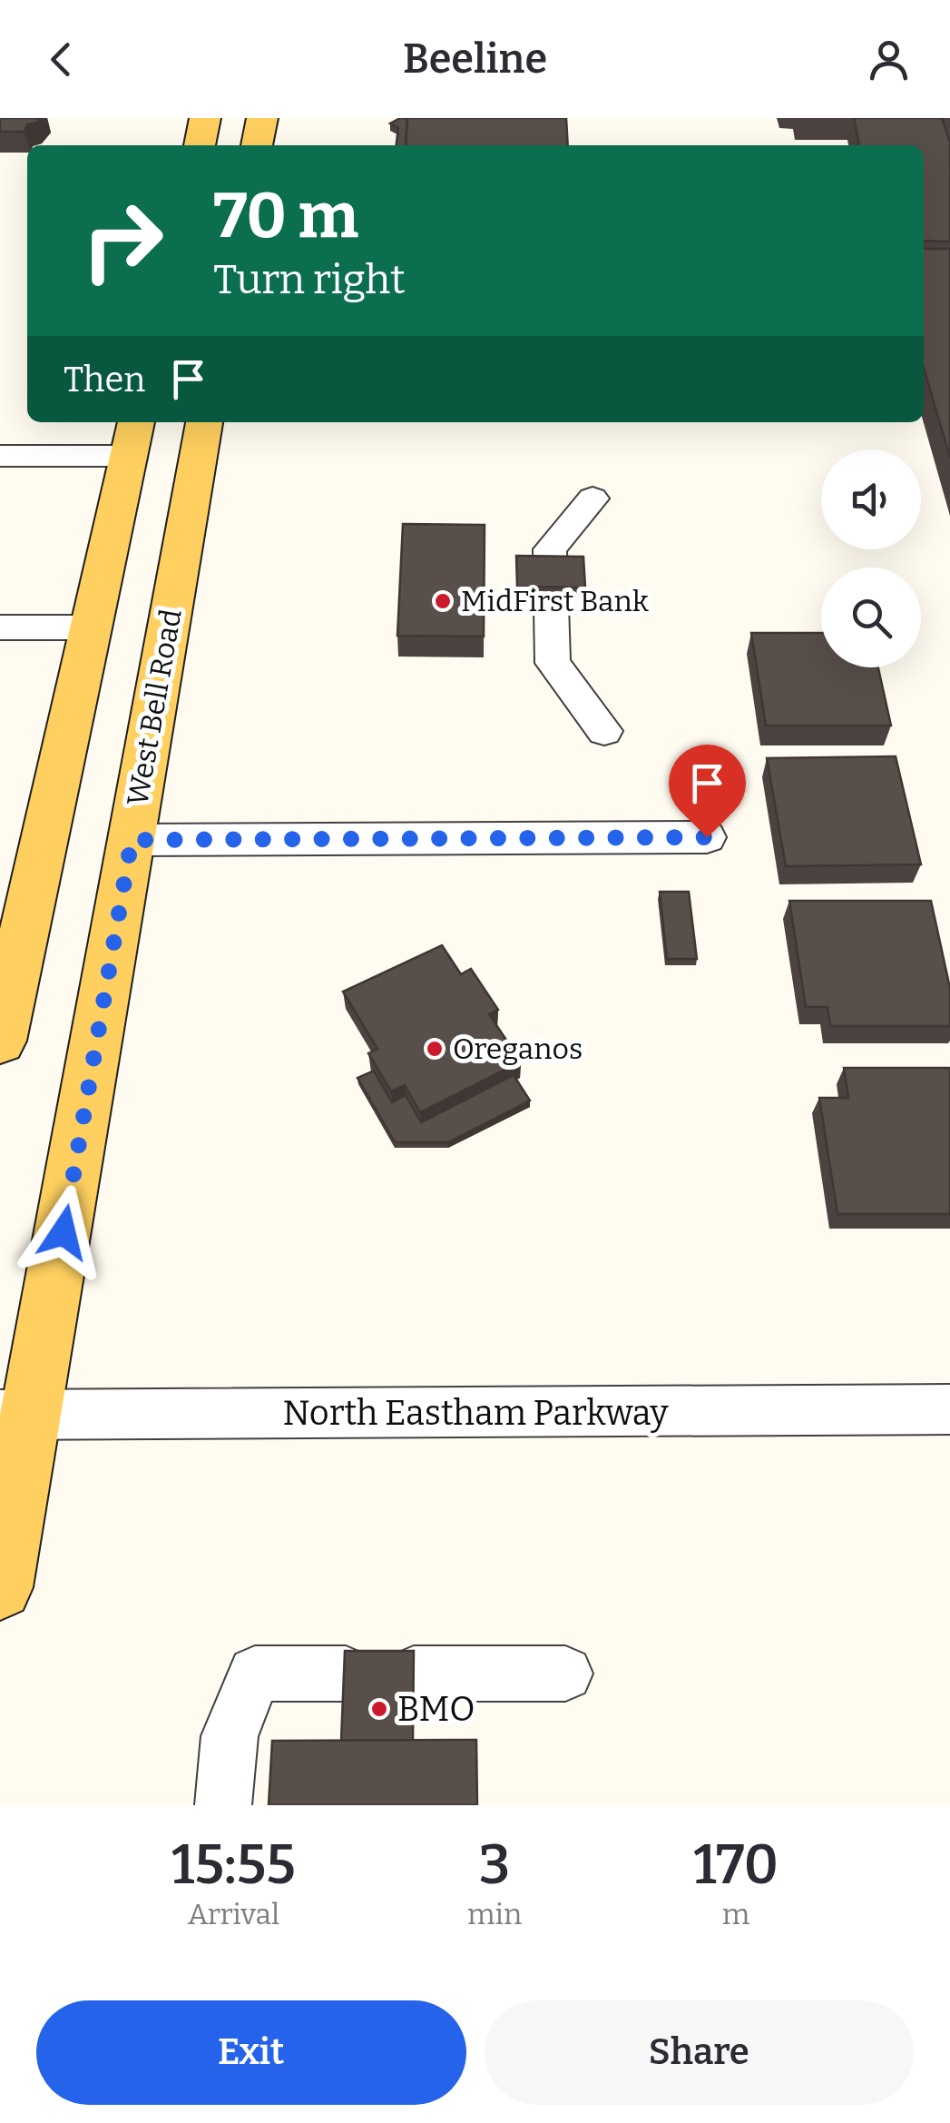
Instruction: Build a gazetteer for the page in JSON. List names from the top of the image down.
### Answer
{
  "streets": {
    "main road": ["West Bell Road"],
    "street": ["North Eastham Parkway"]
  },
  "crossings": [
    ["West Bell Road", "North Eastham Parkway"]
  ],
  "places": ["MidFirst Bank", "Oreganos", "BMO"],
  "page": {
    "header": "Beeline",
    "turn": ["70 m", "Turn right"],
    "then": "Then",
    "eta": [
      "15:55",
      "Arrival",
      "3",
      "min",
      "170",
      "m"
    ],
    "buttons": ["Exit", "Share"]
  }
}
